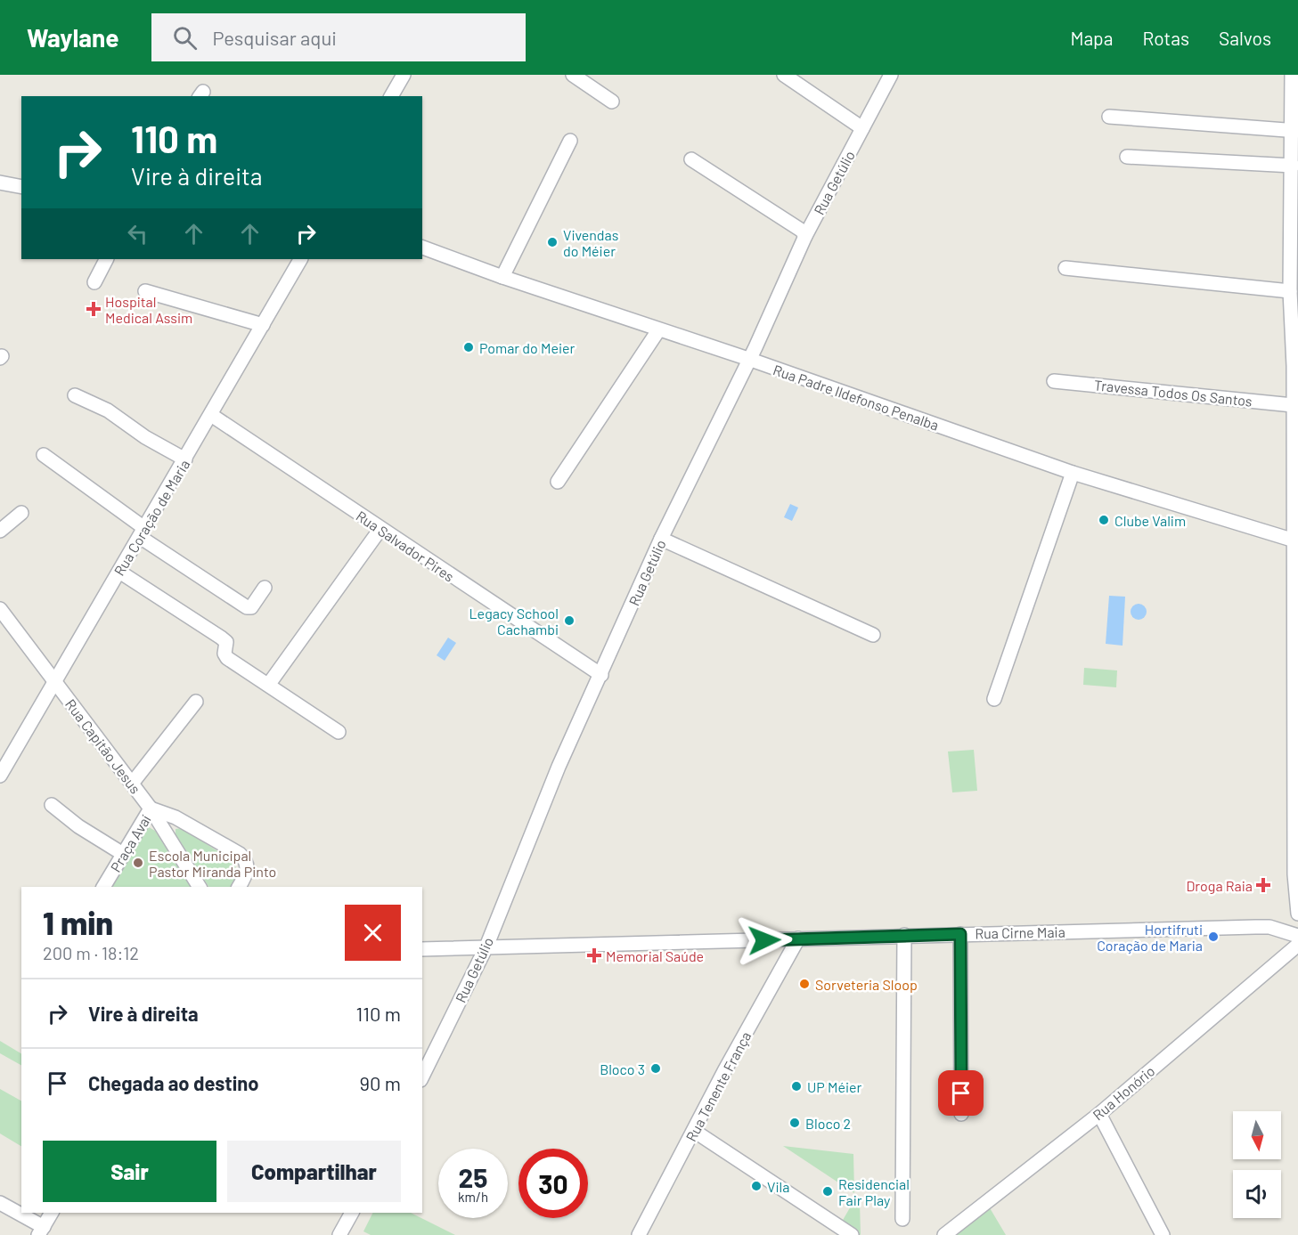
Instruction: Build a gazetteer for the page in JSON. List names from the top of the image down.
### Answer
{
  "streets": {
    "street": [
      "Rua Getúlio",
      "Travessa Todos Os Santos",
      "Rua Padre Ildefonso Penalba",
      "Rua Coração de Maria",
      "Rua Salvador Pires",
      "Rua Capitão Jesus",
      "Praça Avaí",
      "Rua Cirne Maia",
      "Rua Tenente França",
      "Rua Honório"
    ]
  },
  "crossings": [
    ["Rua Getúlio", "Rua Padre Ildefonso Penalba"],
    ["Rua Getúlio", "Rua Salvador Pires"],
    ["Rua Getúlio", "Rua Cirne Maia"],
    ["Rua Coração de Maria", "Rua Salvador Pires"],
    ["Rua Coração de Maria", "Rua Capitão Jesus"],
    ["Rua Capitão Jesus", "Praça Avaí"],
    ["Rua Cirne Maia", "Rua Tenente França"]
  ],
  "places": {
    "other": [
      "Vivendas do Méier",
      "Pomar do Meier",
      "Clube Valim",
      "Legacy School Cachambi",
      "Escola Municipal Pastor Miranda Pinto",
      "Hortifruti Coração de Maria",
      "Sorveteria Sloop",
      "Bloco 3",
      "UP Méier",
      "Bloco 2",
      "Vila",
      "Residencial Fair Play"
    ],
    "health": ["Hospital Medical Assim", "Droga Raia", "Memorial Saúde"]
  },
  "north": "bottom",
  "page": {
    "header": "Waylane",
    "search": "Pesquisar aqui",
    "nav": ["Mapa", "Rotas", "Salvos"],
    "turn": ["110 m", "Vire à direita"],
    "heading": ["1 min", "200 m · 18:12"],
    "list": [
      {
        "name": "Vire à direita",
        "value": "110 m"
      },
      {
        "name": "Chegada ao destino",
        "value": "90 m"
      }
    ],
    "buttons": ["Sair", "Compartilhar"],
    "speed": "25 km/h",
    "limit": "30"
  }
}
